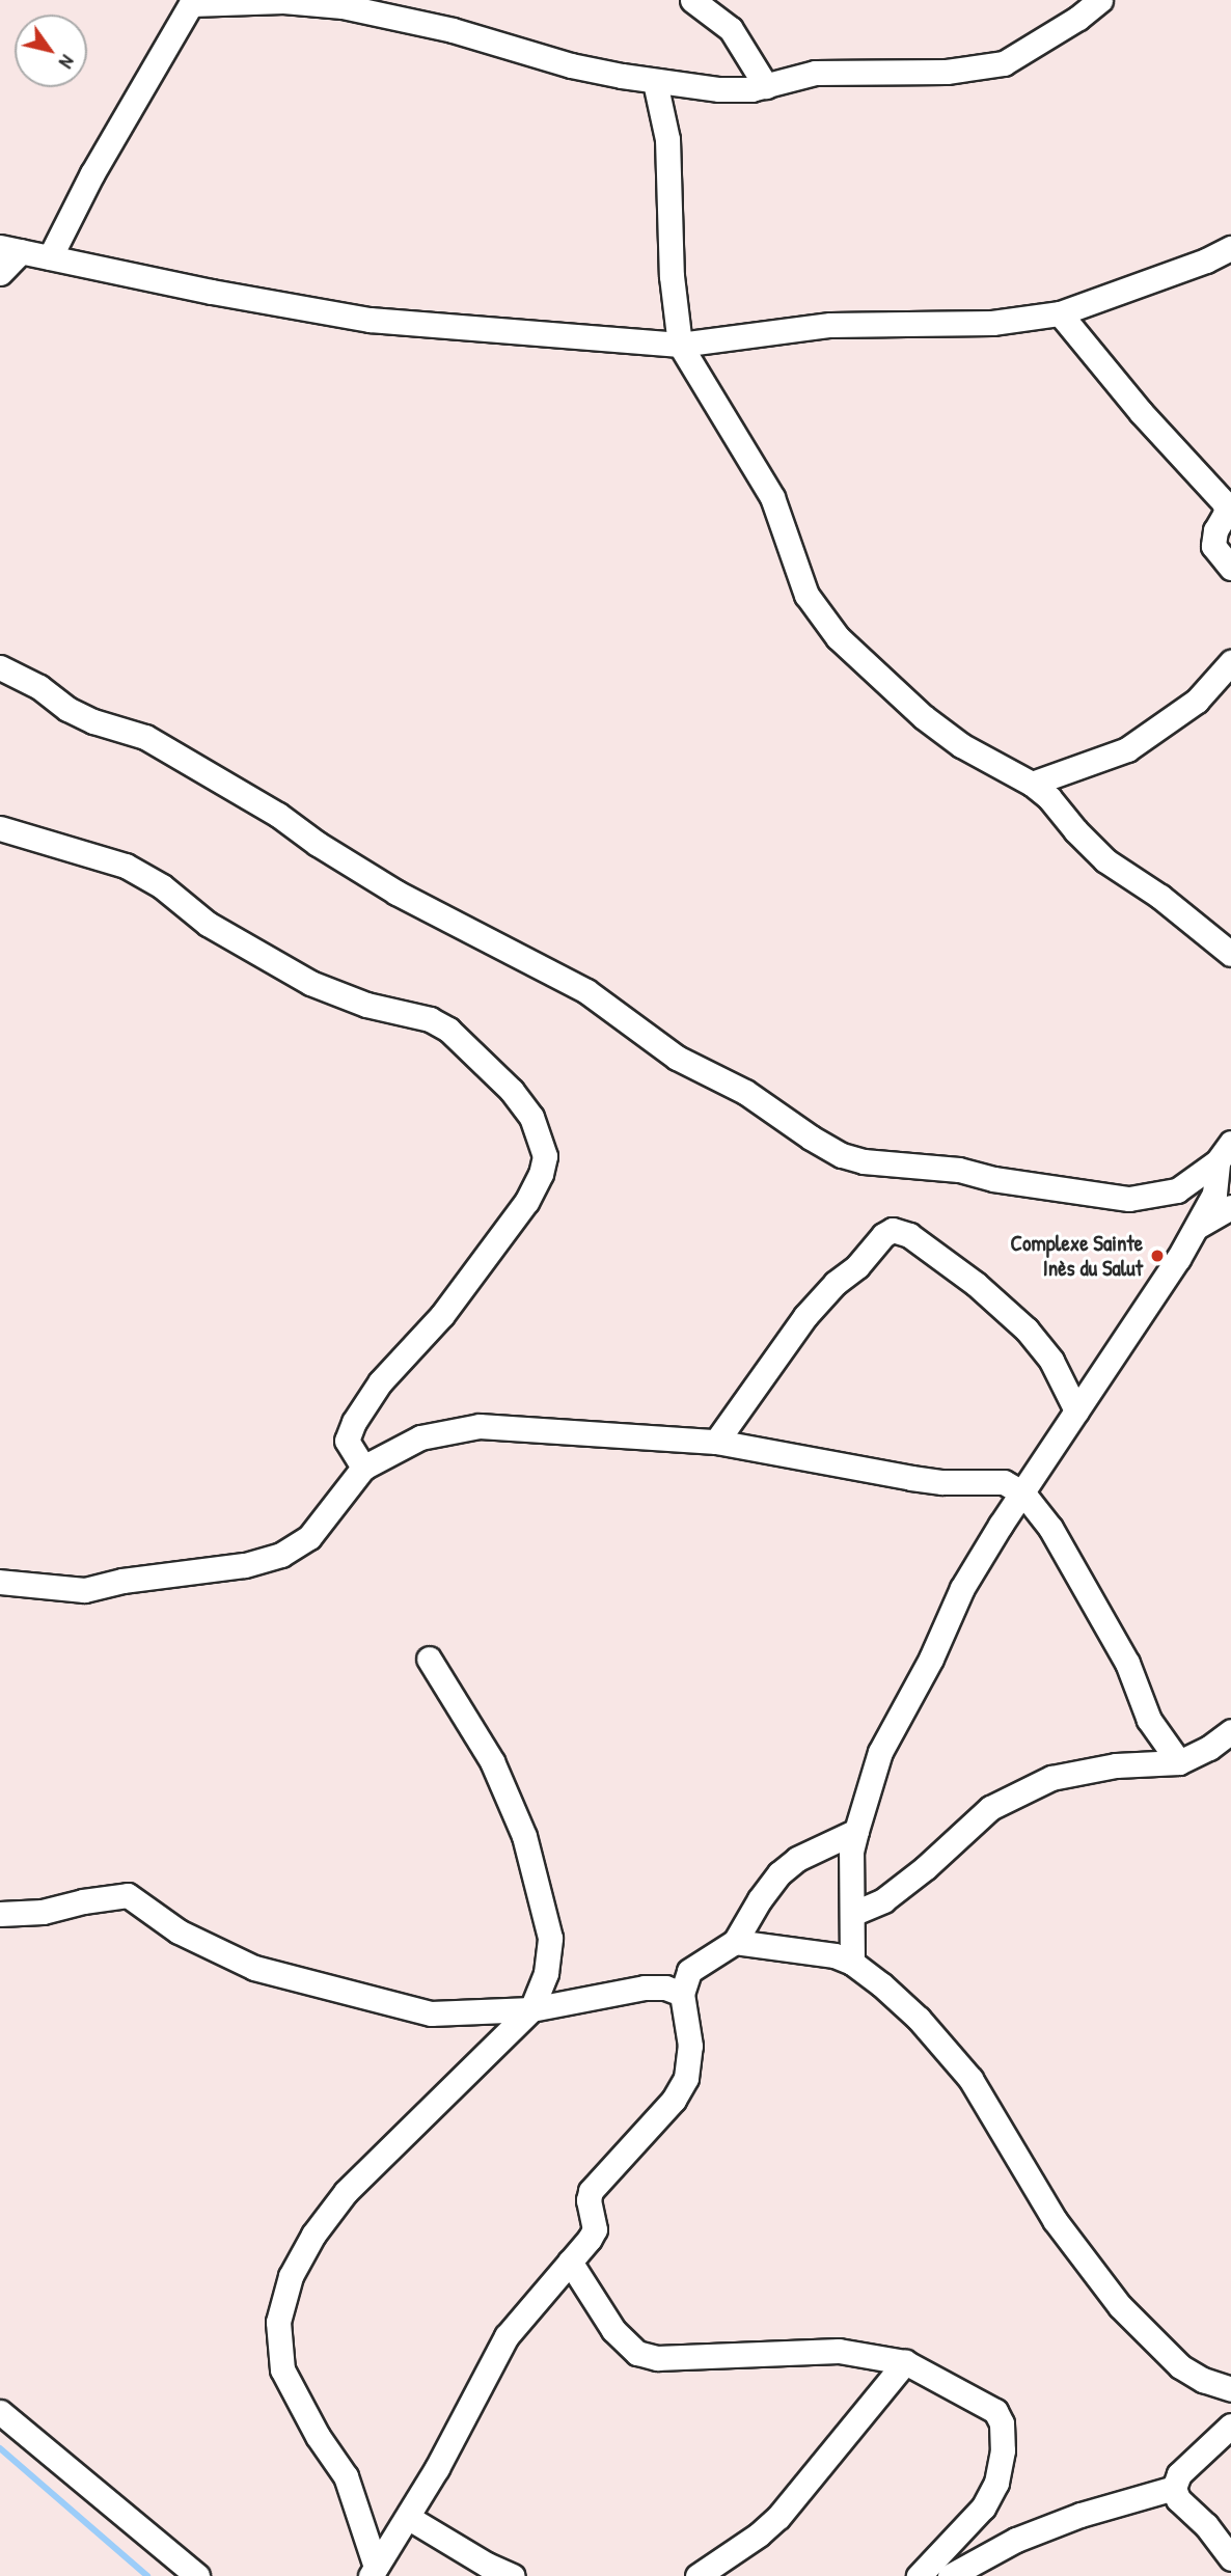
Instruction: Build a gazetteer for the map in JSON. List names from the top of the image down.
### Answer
{
  "places": ["Complexe Sainte Inès du Salut"],
  "north": "bottom right"
}
